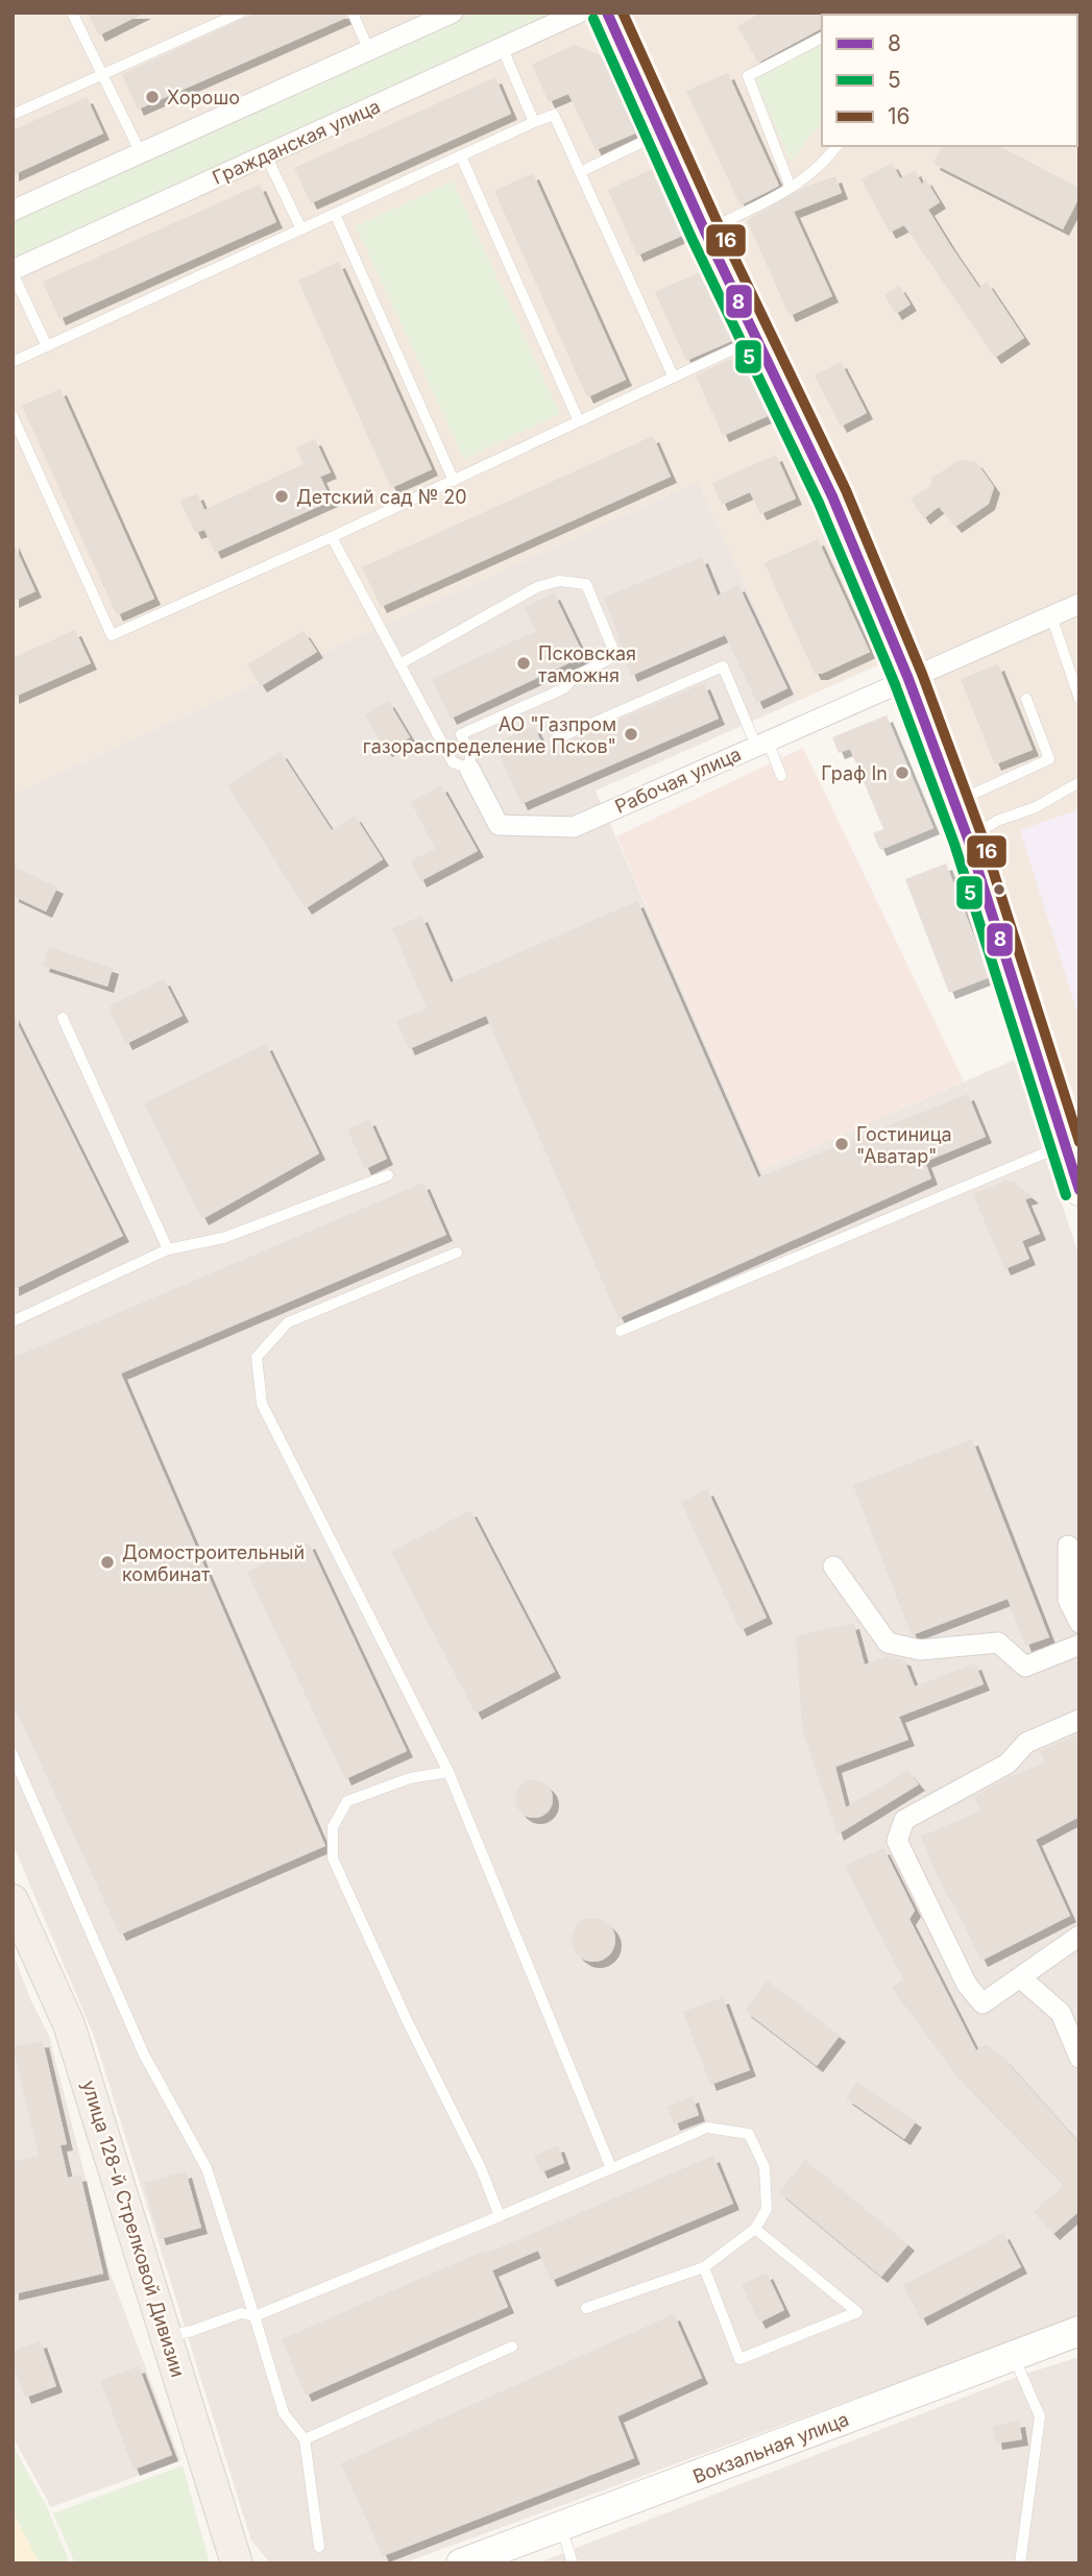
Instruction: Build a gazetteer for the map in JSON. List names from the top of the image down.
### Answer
{
  "streets": {
    "main road": ["улица 128-й Стрелковой Дивизии"],
    "street": ["Гражданская улица", "Рабочая улица", "Вокзальная улица"]
  },
  "places": [
    "Хорошо",
    "Детский сад № 20",
    "Псковская таможня",
    "АО \"Газпром газораспределение Псков\"",
    "Граф In",
    "Гостиница \"Аватар\"",
    "Домостроительный комбинат"
  ],
  "lines": ["transit line 8", "transit line 16", "transit line 5"],
  "legend": ["8", "5", "16"]
}
